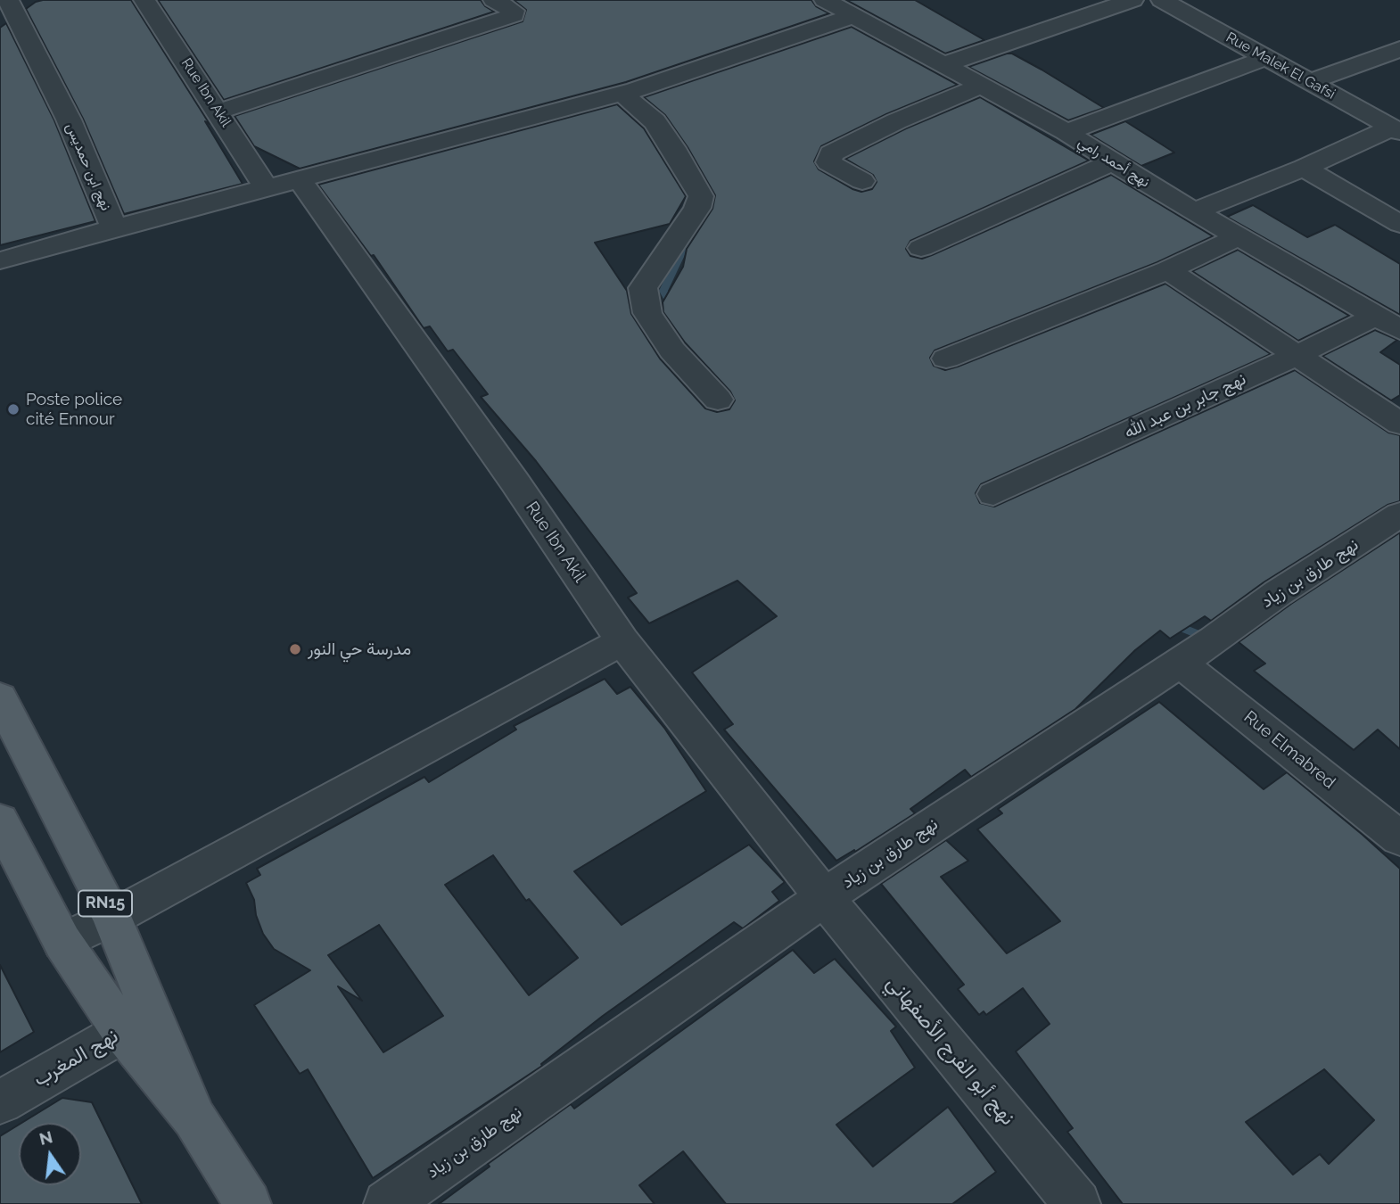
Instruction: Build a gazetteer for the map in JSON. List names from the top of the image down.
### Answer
{
  "streets": {
    "main road": ["RN15"],
    "street": [
      "Rue Malek El Gafsi",
      "Rue Ibn Akil",
      "نهج أحمد رامي",
      "نهج ابن حمديس",
      "نهج جابر بن عبد الله",
      "نهج طارق بن زياد",
      "Rue Elmabred",
      "نهج أبو الفرج الأصفهاني",
      "نهج المغرب"
    ]
  },
  "crossings": [
    ["Rue Ibn Akil", "نهج طارق بن زياد"],
    ["Rue Ibn Akil", "نهج أبو الفرج الأصفهاني"],
    ["نهج أحمد رامي", "نهج جابر بن عبد الله"],
    ["نهج طارق بن زياد", "Rue Elmabred"],
    ["نهج طارق بن زياد", "نهج أبو الفرج الأصفهاني"],
    ["RN15", "نهج المغرب"]
  ],
  "places": ["Poste police cité Ennour", "مدرسة حي النور"],
  "north": "top"
}
